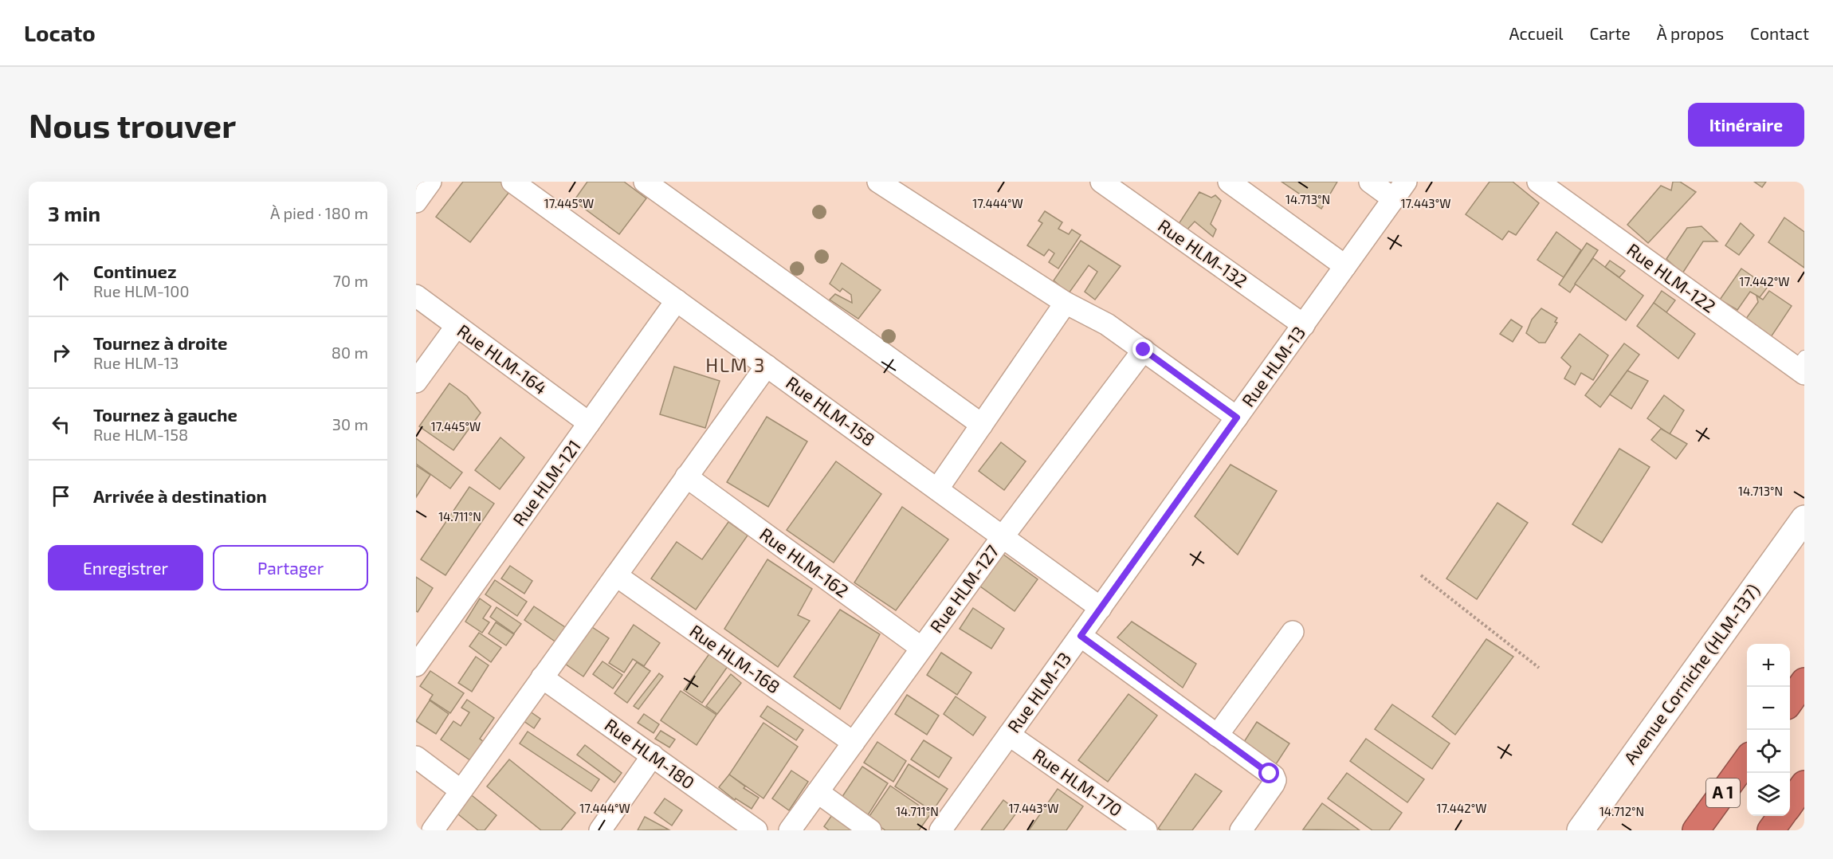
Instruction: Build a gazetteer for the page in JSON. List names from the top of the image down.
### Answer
{
  "streets": {
    "highway": ["A 1"],
    "street": [
      "Rue HLM-132",
      "Rue HLM-122",
      "Rue HLM-164",
      "Rue HLM-13",
      "Rue HLM-158",
      "Rue HLM-121",
      "Rue HLM-162",
      "Rue HLM-127",
      "Rue HLM-168",
      "Avenue Corniche (HLM-137)",
      "Rue HLM-180",
      "Rue HLM-170"
    ]
  },
  "crossings": [
    ["Rue HLM-132", "Rue HLM-13"],
    ["Rue HLM-164", "Rue HLM-121"],
    ["Rue HLM-13", "Rue HLM-158"],
    ["Rue HLM-13", "Rue HLM-170"],
    ["Rue HLM-158", "Rue HLM-121"],
    ["Rue HLM-158", "Rue HLM-127"],
    ["Rue HLM-162", "Rue HLM-127"],
    ["Rue HLM-127", "Rue HLM-168"]
  ],
  "districts": ["HLM 3"],
  "page": {
    "header": "Locato",
    "nav": [
      "Accueil",
      "Carte",
      "À propos",
      "Contact"
    ],
    "buttons": [
      "Itinéraire",
      ["Enregistrer", "Partager"]
    ],
    "title": "Nous trouver",
    "heading": ["3 min", "À pied · 180 m"],
    "list": [
      ["Continuez", "Rue HLM-100", "70 m"],
      ["Tournez à droite", "Rue HLM-13", "80 m"],
      ["Tournez à gauche", "Rue HLM-158", "30 m"],
      "Arrivée à destination"
    ],
    "map_buttons": ["+", "−"]
  },
  "coordinates": [
    "14.713°N",
    "17.445°W",
    "17.444°W",
    "17.443°W",
    "17.442°W",
    "14.711°N",
    "14.712°N"
  ]
}
